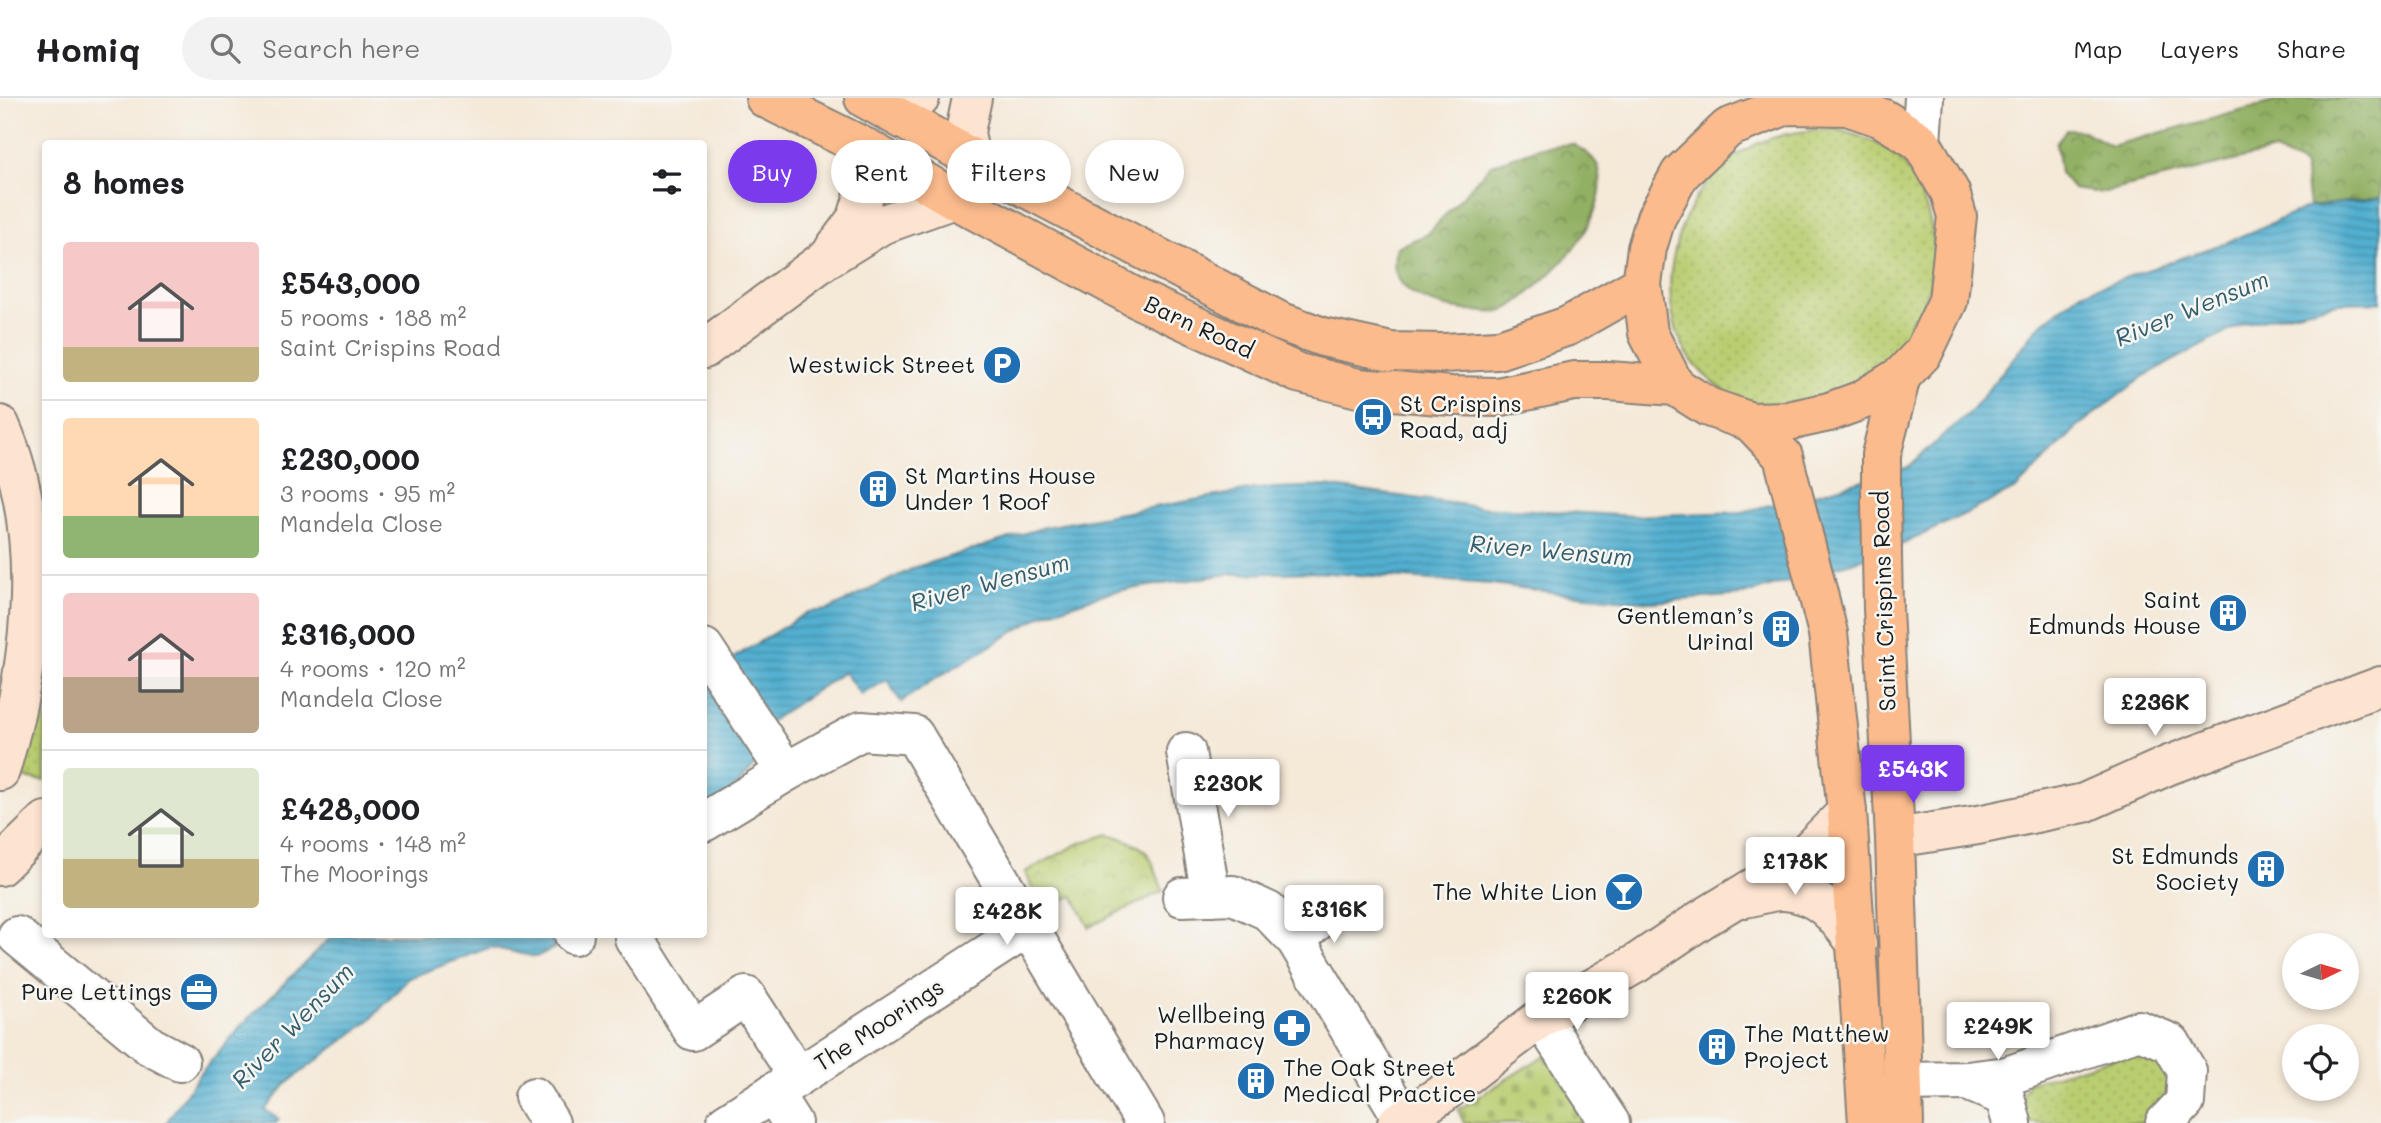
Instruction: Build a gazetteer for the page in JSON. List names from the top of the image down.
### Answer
{
  "streets": {
    "main road": ["Barn Road", "Saint Crispins Road"],
    "street": ["The Moorings"]
  },
  "crossings": [
    ["Barn Road", "Saint Crispins Road"]
  ],
  "water": ["River Wensum"],
  "places": {
    "parking": ["Westwick Street"],
    "bus stop": ["St Crispins Road, adj"],
    "building": [
      "St Martins House Under 1 Roof",
      "Saint Edmunds House",
      "Gentleman’s Urinal",
      "St Edmunds Society",
      "The Matthew Project",
      "The Oak Street Medical Practice"
    ],
    "bar": ["The White Lion"],
    "office": ["Pure Lettings"],
    "pharmacy": ["Wellbeing Pharmacy"]
  },
  "north": "right",
  "page": {
    "header": "Homiq",
    "search": "Search here",
    "nav": ["Map", "Layers", "Share"],
    "chip": [
      "Buy",
      "Rent",
      "Filters",
      "New"
    ],
    "heading": "8 homes",
    "list": [
      {
        "name": "£543,000",
        "note": "5 rooms · 188 m² · Saint Crispins Road"
      },
      {
        "name": "£230,000",
        "note": "3 rooms · 95 m² · Mandela Close"
      },
      {
        "name": "£316,000",
        "note": "4 rooms · 120 m² · Mandela Close"
      },
      {
        "name": "£428,000",
        "note": "4 rooms · 148 m² · The Moorings"
      }
    ],
    "price": [
      "£236K",
      "£543K",
      "£230K",
      "£178K",
      "£316K",
      "£428K",
      "£260K",
      "£249K"
    ]
  }
}
